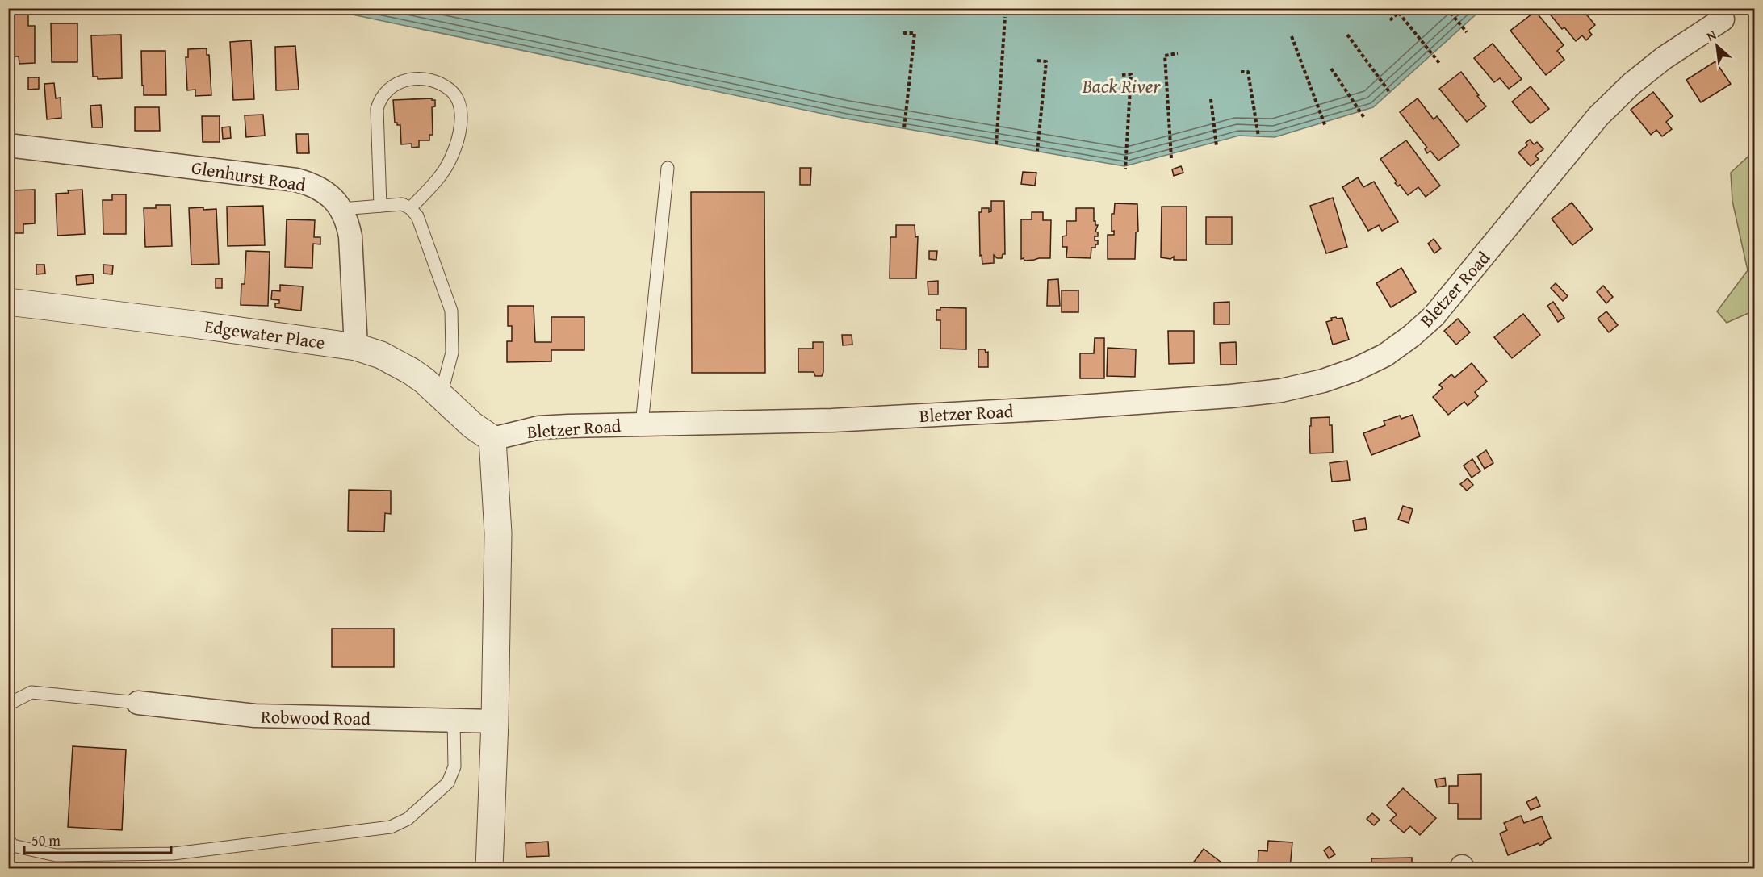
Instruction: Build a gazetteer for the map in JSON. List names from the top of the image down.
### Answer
{
  "streets": {
    "street": [
      "Glenhurst Road",
      "Bletzer Road",
      "Edgewater Place",
      "Robwood Road"
    ]
  },
  "crossings": [
    ["Glenhurst Road", "Edgewater Place"],
    ["Bletzer Road", "Edgewater Place"]
  ],
  "water": ["Back River"],
  "scale_bar": "50 m",
  "north": "top left"
}
